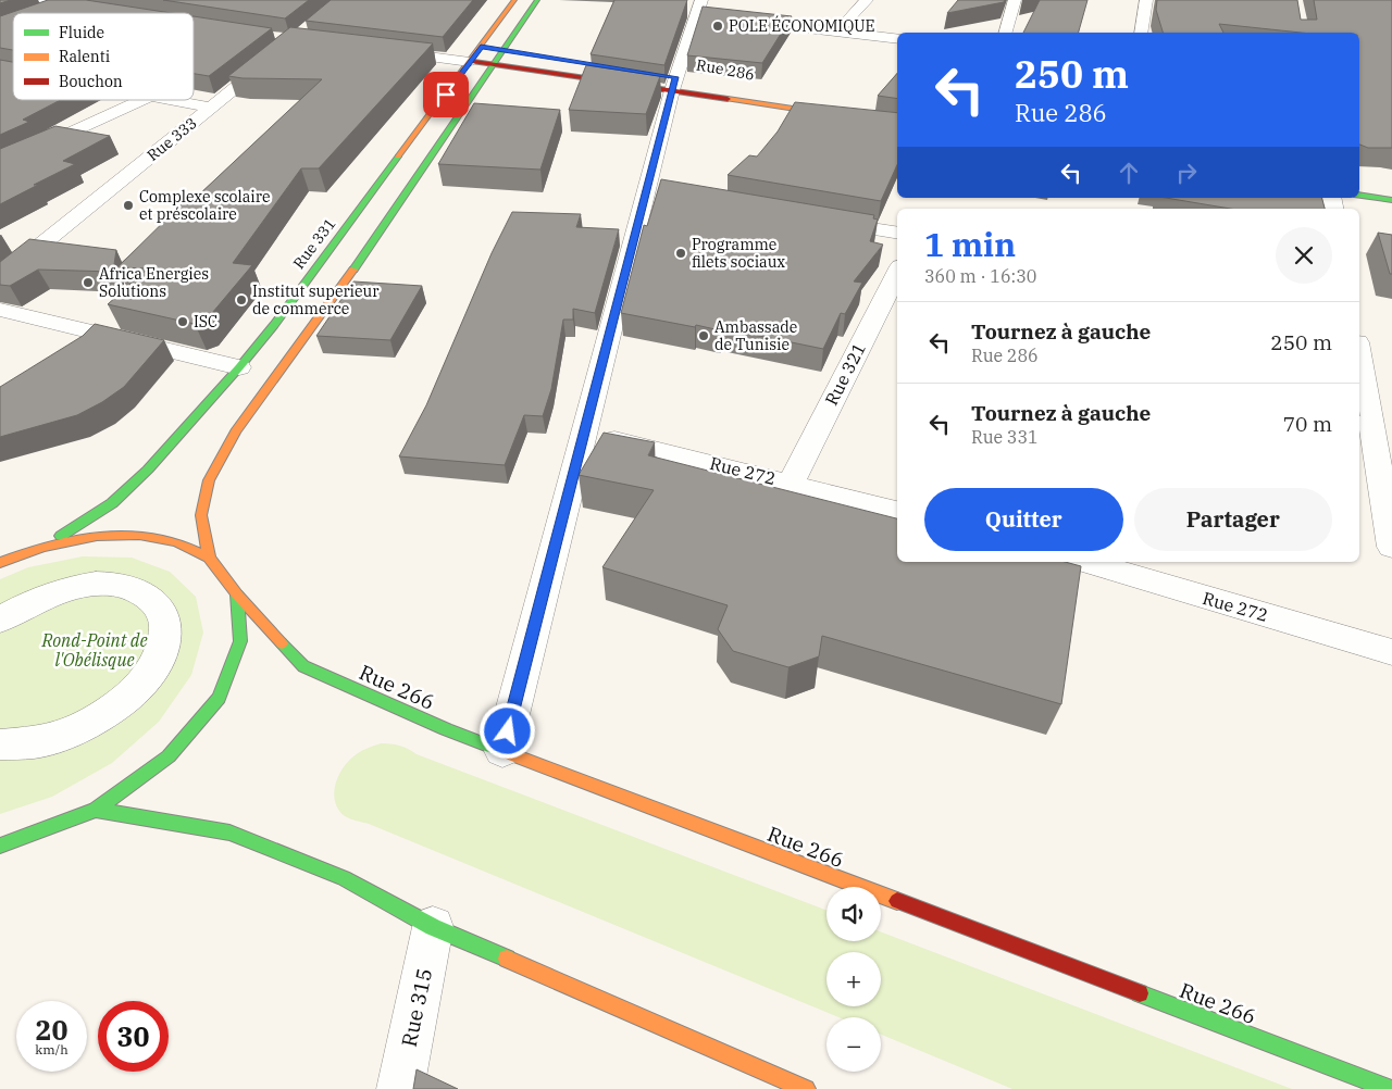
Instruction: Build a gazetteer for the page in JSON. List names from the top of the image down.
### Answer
{
  "streets": {
    "main road": ["Rue 286", "Rue 331", "Rue 266"],
    "street": [
      "Rue 333",
      "Rue 321",
      "Rue 272",
      "Rue 315"
    ]
  },
  "crossings": [
    ["Rue 321", "Rue 272"]
  ],
  "parks": ["Rond-Point de l'Obélisque"],
  "places": [
    "POLE ÉCONOMIQUE",
    "Complexe scolaire et préscolaire",
    "Programme filets sociaux",
    "Africa Energies Solutions",
    "Institut superieur de commerce",
    "ISC",
    "Ambassade de Tunisie"
  ],
  "legend": ["Fluide", "Ralenti", "Bouchon"],
  "page": {
    "turn": ["250 m", "Rue 286"],
    "heading": ["1 min", "360 m · 16:30"],
    "list": [
      {
        "name": "Tournez à gauche",
        "note": "Rue 286",
        "value": "250 m"
      },
      {
        "name": "Tournez à gauche",
        "note": "Rue 331",
        "value": "70 m"
      }
    ],
    "buttons": ["Quitter", "Partager"],
    "map_buttons": ["+", "−"],
    "speed": "20 km/h",
    "limit": "30"
  }
}
